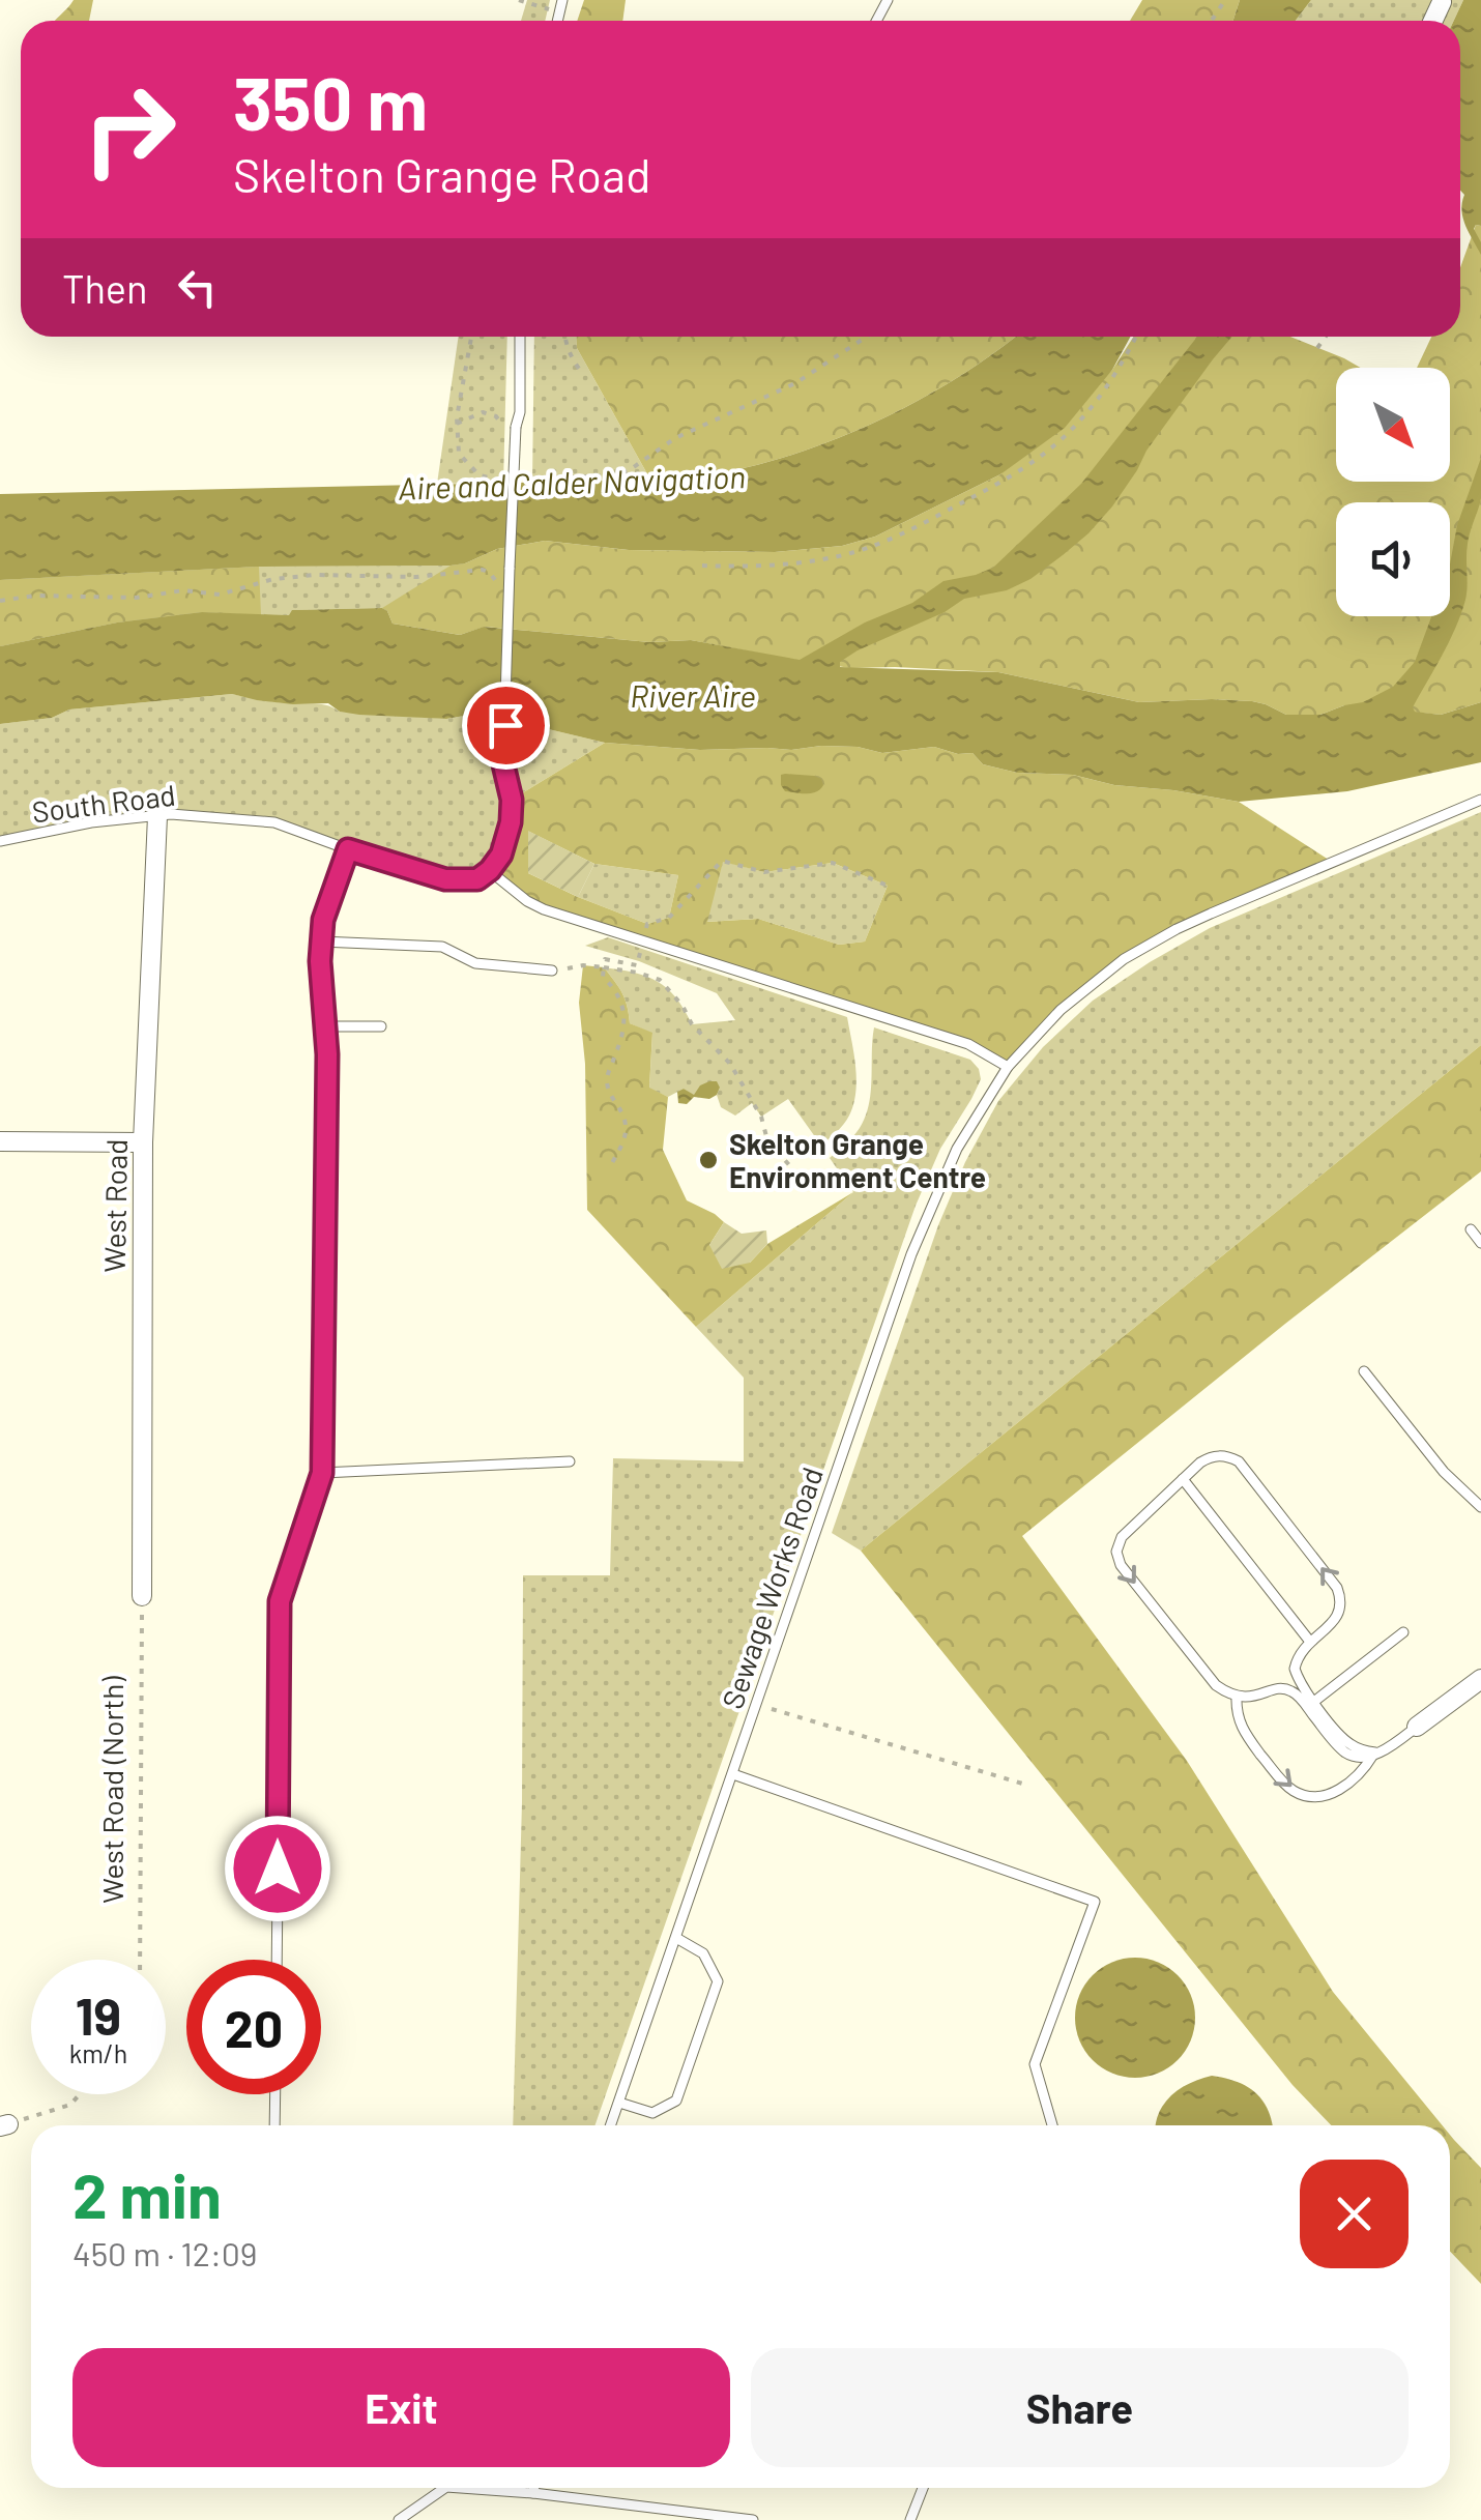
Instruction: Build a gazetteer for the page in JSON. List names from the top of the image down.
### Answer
{
  "streets": {
    "street": ["West Road"],
    "lane": ["South Road", "Sewage Works Road"],
    "path": ["West Road (North)"]
  },
  "crossings": [
    ["South Road", "West Road"],
    ["West Road", "West Road (North)"]
  ],
  "water": ["Aire and Calder Navigation", "River Aire"],
  "places": ["Skelton Grange Environment Centre"],
  "north": "bottom right",
  "page": {
    "turn": ["350 m", "Skelton Grange Road"],
    "then": "Then",
    "speed": "19 km/h",
    "limit": "20",
    "heading": ["2 min", "450 m · 12:09"],
    "buttons": ["Exit", "Share"]
  }
}
